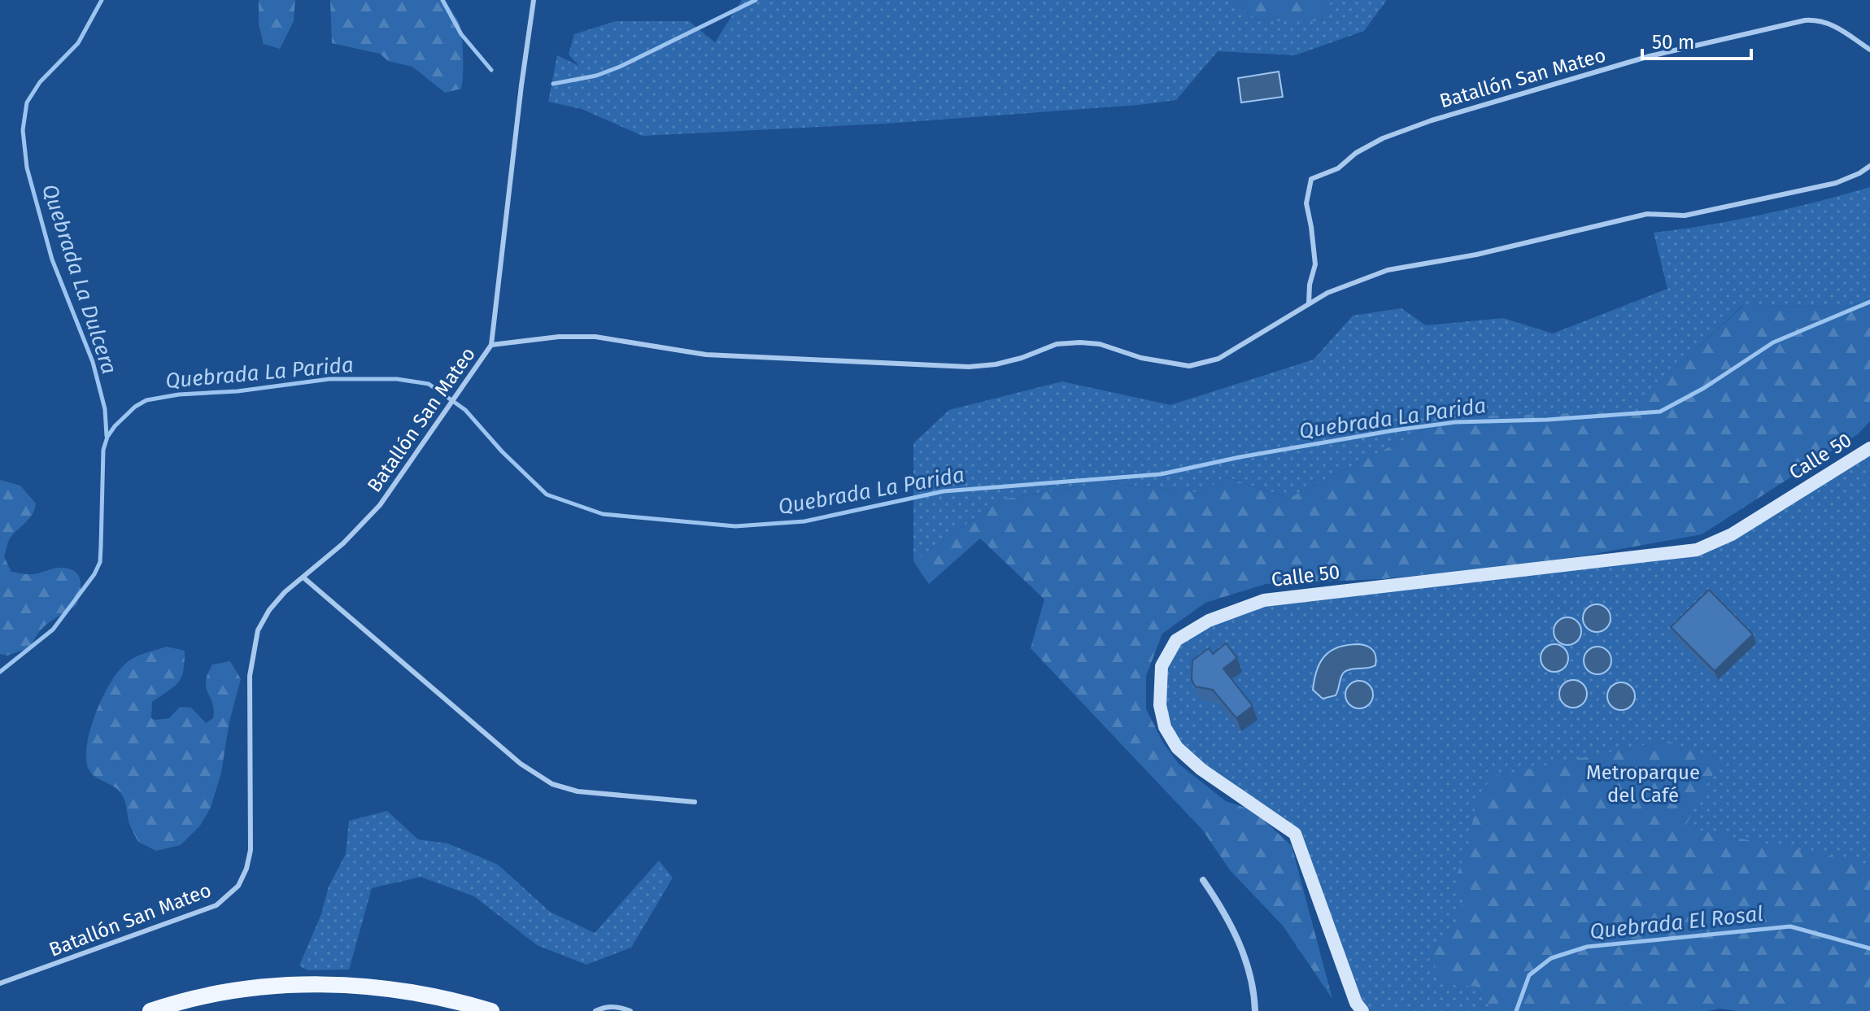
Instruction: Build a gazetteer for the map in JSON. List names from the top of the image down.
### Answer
{
  "streets": {
    "street": ["Calle 50"],
    "lane": ["Batallón San Mateo"]
  },
  "water": ["Quebrada La Dulcera", "Quebrada La Parida", "Quebrada El Rosal"],
  "parks": ["Metroparque del Café"],
  "scale_bar": "50 m"
}
